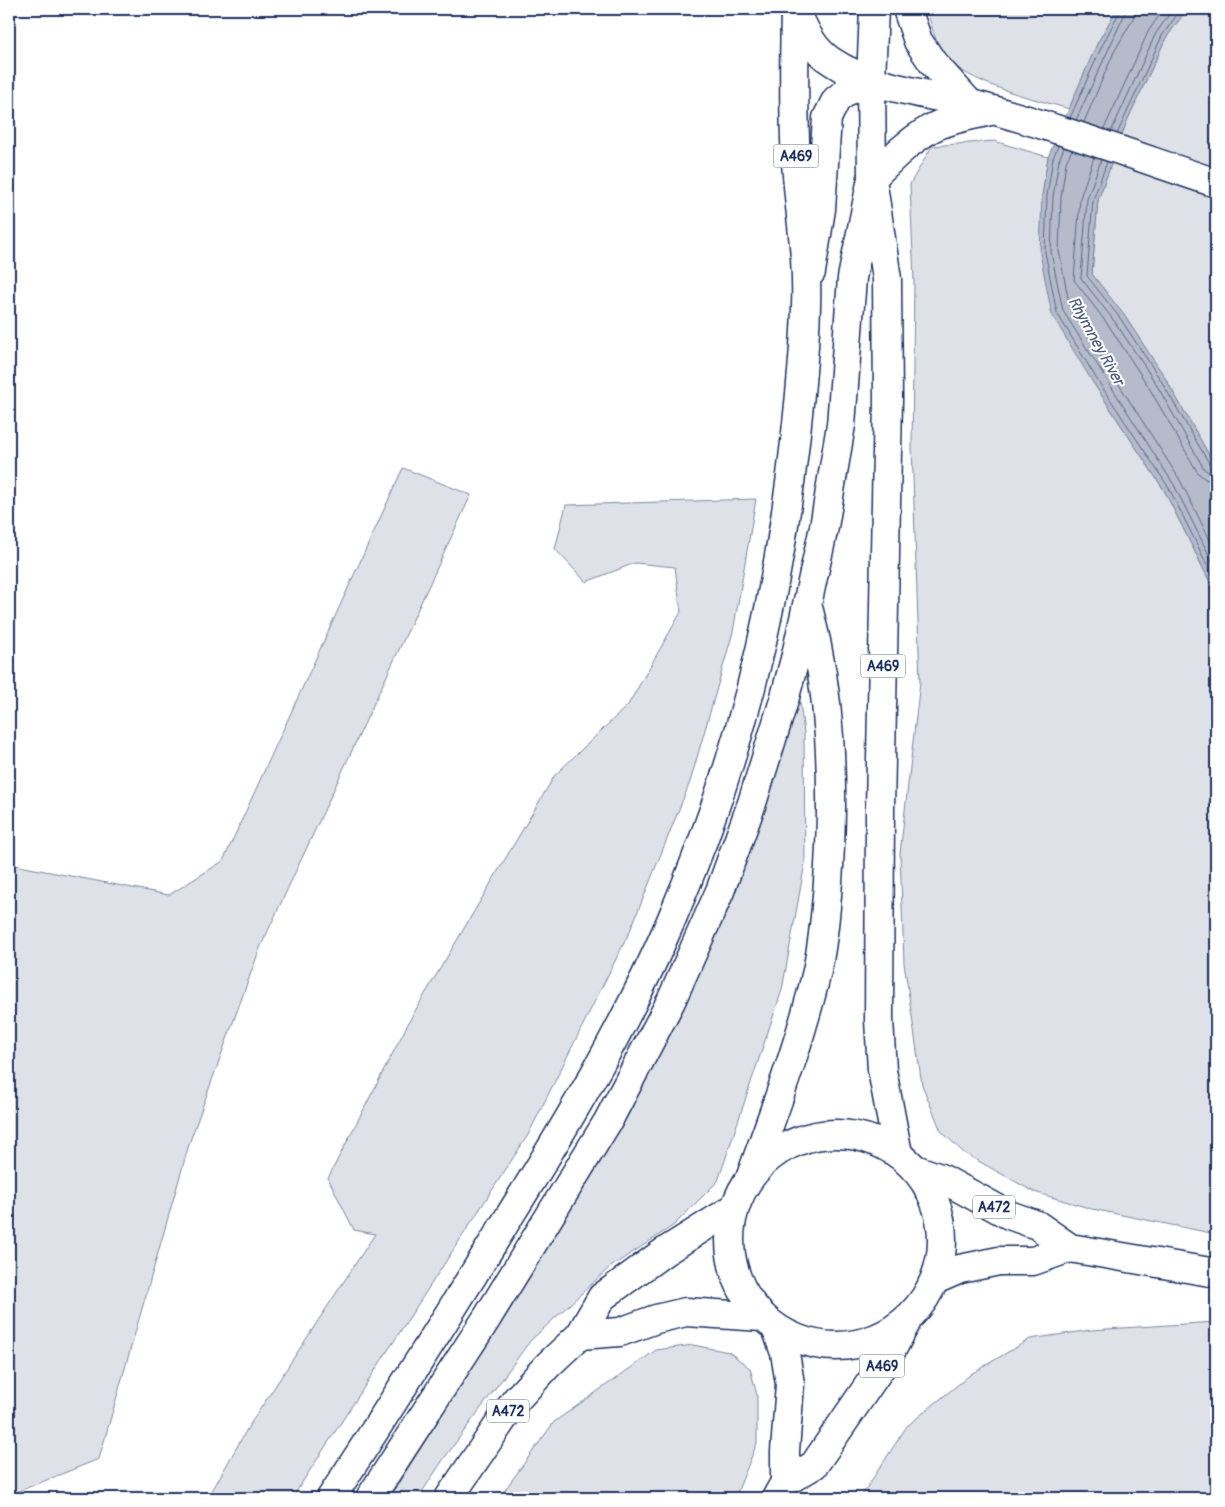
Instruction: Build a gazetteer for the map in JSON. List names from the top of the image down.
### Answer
{
  "streets": {
    "main road": ["A469", "A472"]
  },
  "crossings": [
    ["A469", "A472"]
  ],
  "water": ["Rhymney River"]
}
